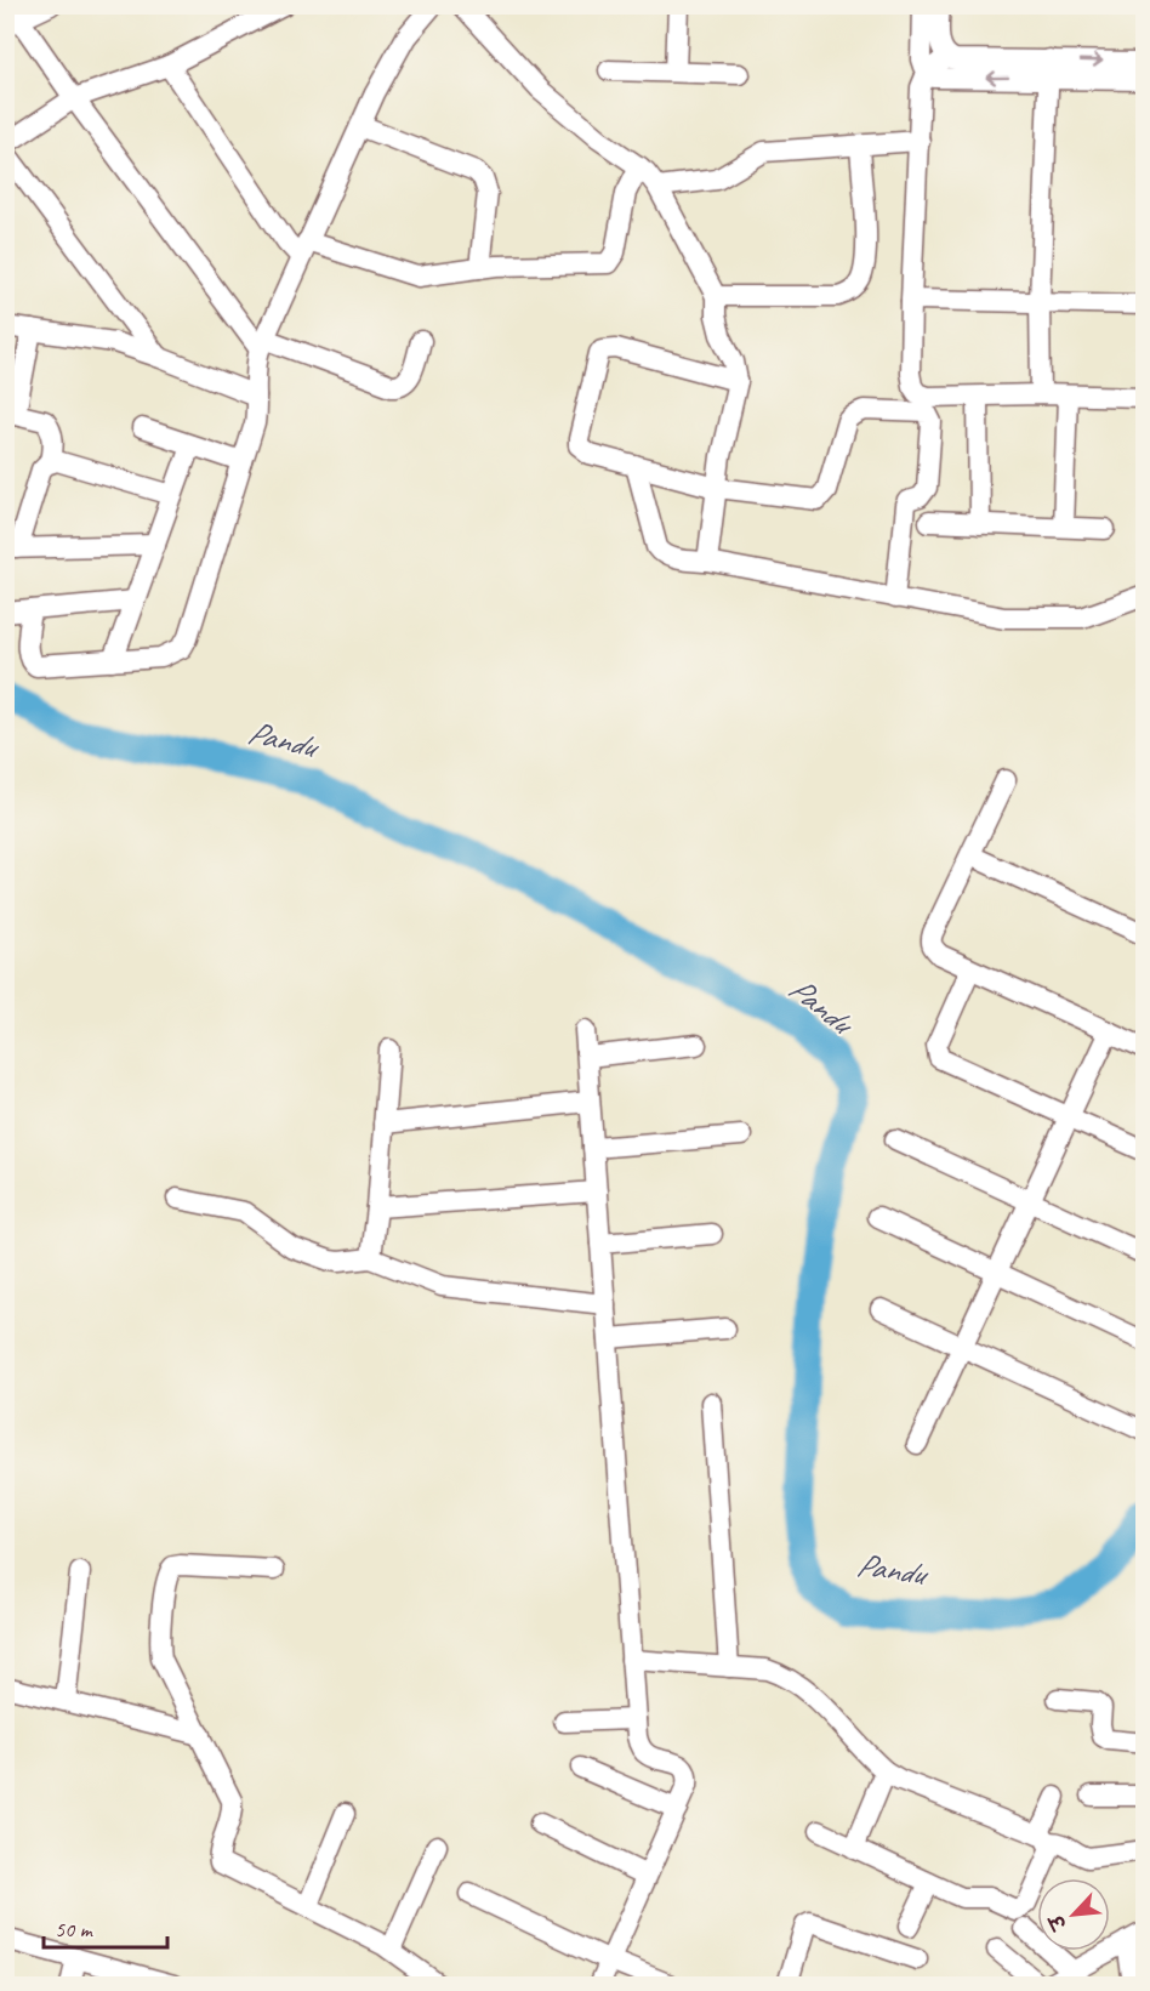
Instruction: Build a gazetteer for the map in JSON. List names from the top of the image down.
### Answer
{
  "water": ["Pandu"],
  "scale_bar": "50 m",
  "north": "bottom left"
}
